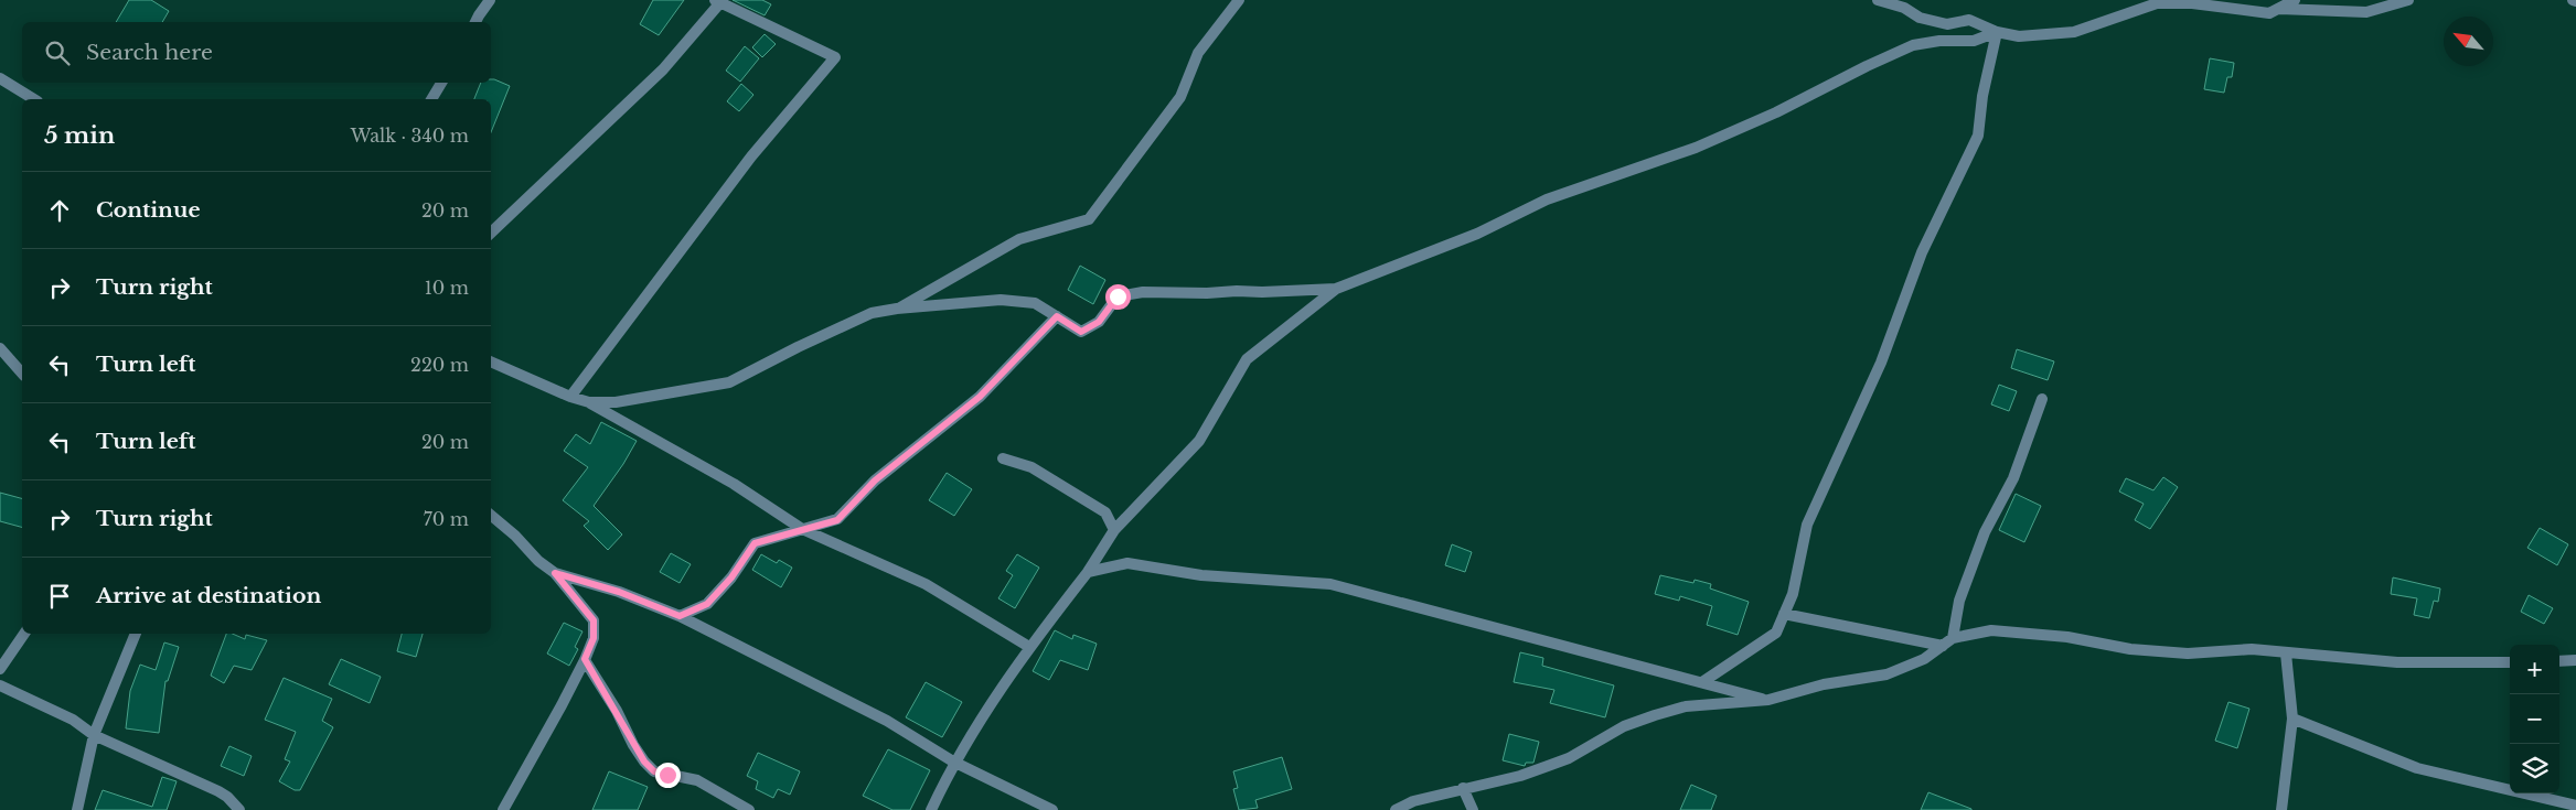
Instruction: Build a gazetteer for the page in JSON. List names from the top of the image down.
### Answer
{
  "north": "top left",
  "page": {
    "search": "Search here",
    "heading": ["5 min", "Walk · 340 m"],
    "list": [
      ["Continue", "20 m"],
      ["Turn right", "10 m"],
      ["Turn left", "220 m"],
      ["Turn left", "20 m"],
      ["Turn right", "70 m"],
      "Arrive at destination"
    ],
    "map_buttons": ["+", "−"]
  }
}
